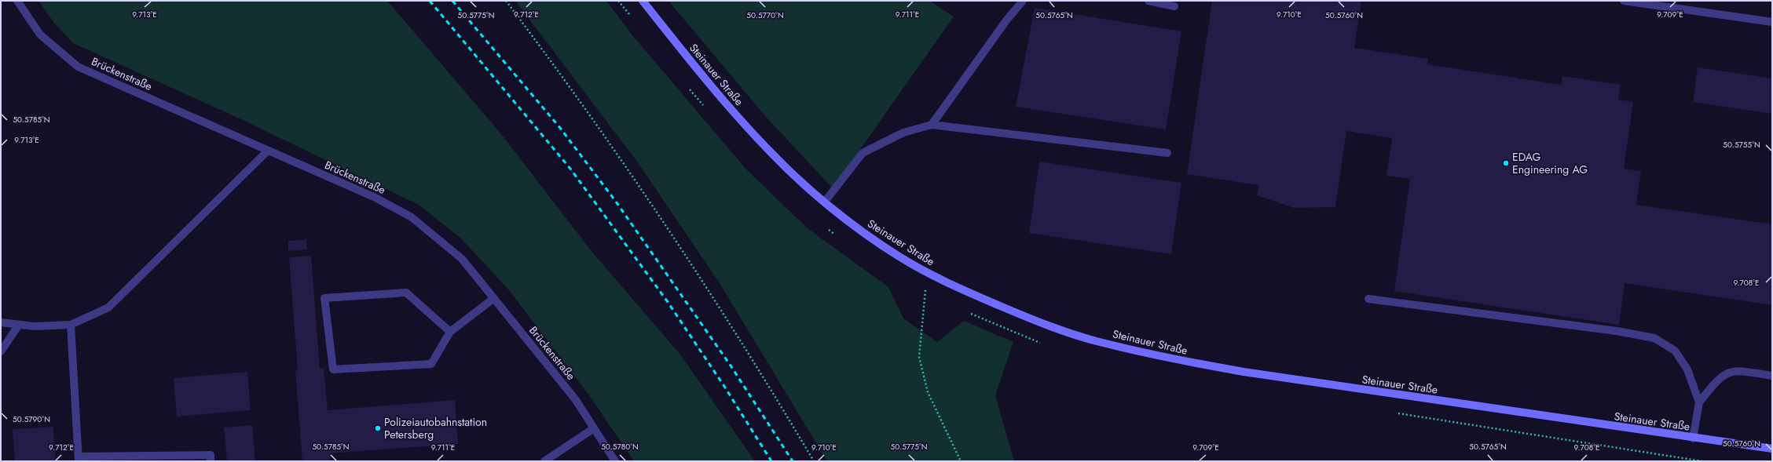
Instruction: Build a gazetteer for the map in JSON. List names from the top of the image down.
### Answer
{
  "streets": {
    "street": ["Brückenstraße", "Steinauer Straße"]
  },
  "places": ["EDAG Engineering AG", "Polizeiautobahnstation Petersberg"],
  "coordinates": [
    "9.713°E",
    "9.712°E",
    "9.711°E",
    "9.710°E",
    "9.709°E",
    "50.5775°N",
    "50.5770°N",
    "50.5765°N",
    "50.5760°N",
    "50.5785°N",
    "50.5755°N",
    "9.708°E",
    "50.5790°N",
    "50.5780°N"
  ]
}
